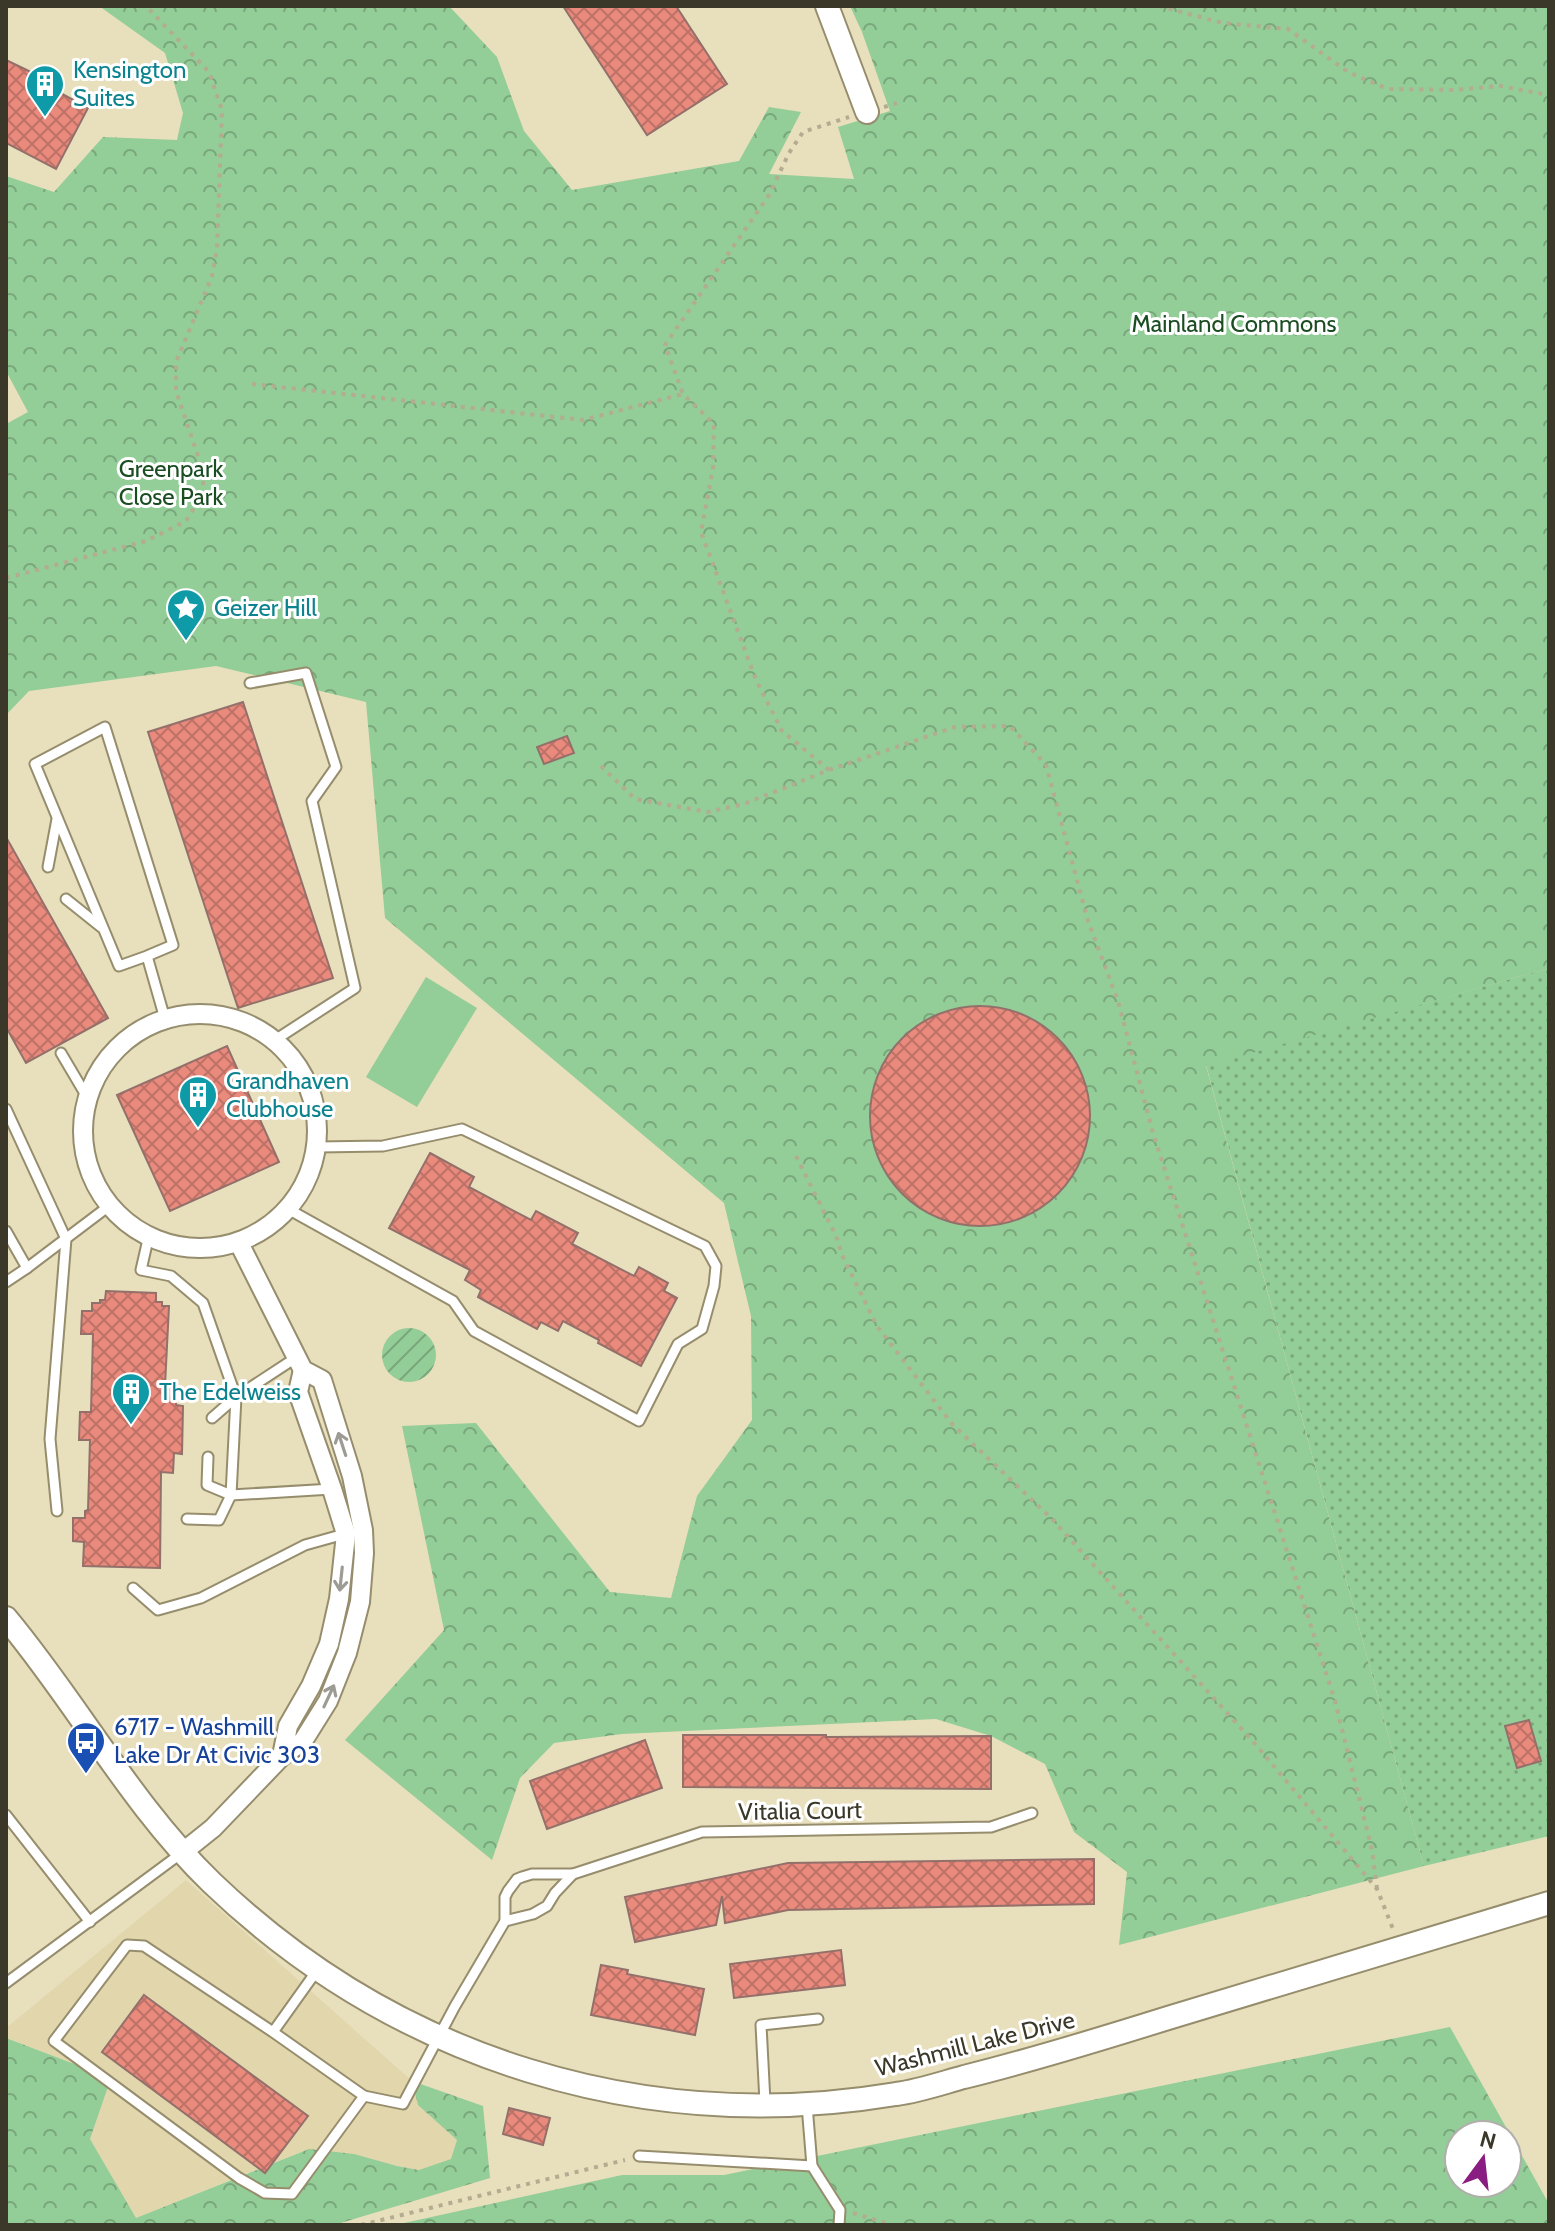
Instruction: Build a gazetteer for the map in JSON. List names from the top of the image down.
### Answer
{
  "streets": {
    "street": ["Washmill Lake Drive"],
    "lane": ["Vitalia Court"]
  },
  "crossings": [
    ["Vitalia Court", "Washmill Lake Drive"]
  ],
  "parks": ["Mainland Commons", "Greenpark Close Park"],
  "places": {
    "building": ["Kensington Suites", "Grandhaven Clubhouse", "The Edelweiss"],
    "place": ["Geizer Hill"],
    "bus stop": ["6717 - Washmill Lake Dr At Civic 303"]
  },
  "north": "top"
}
